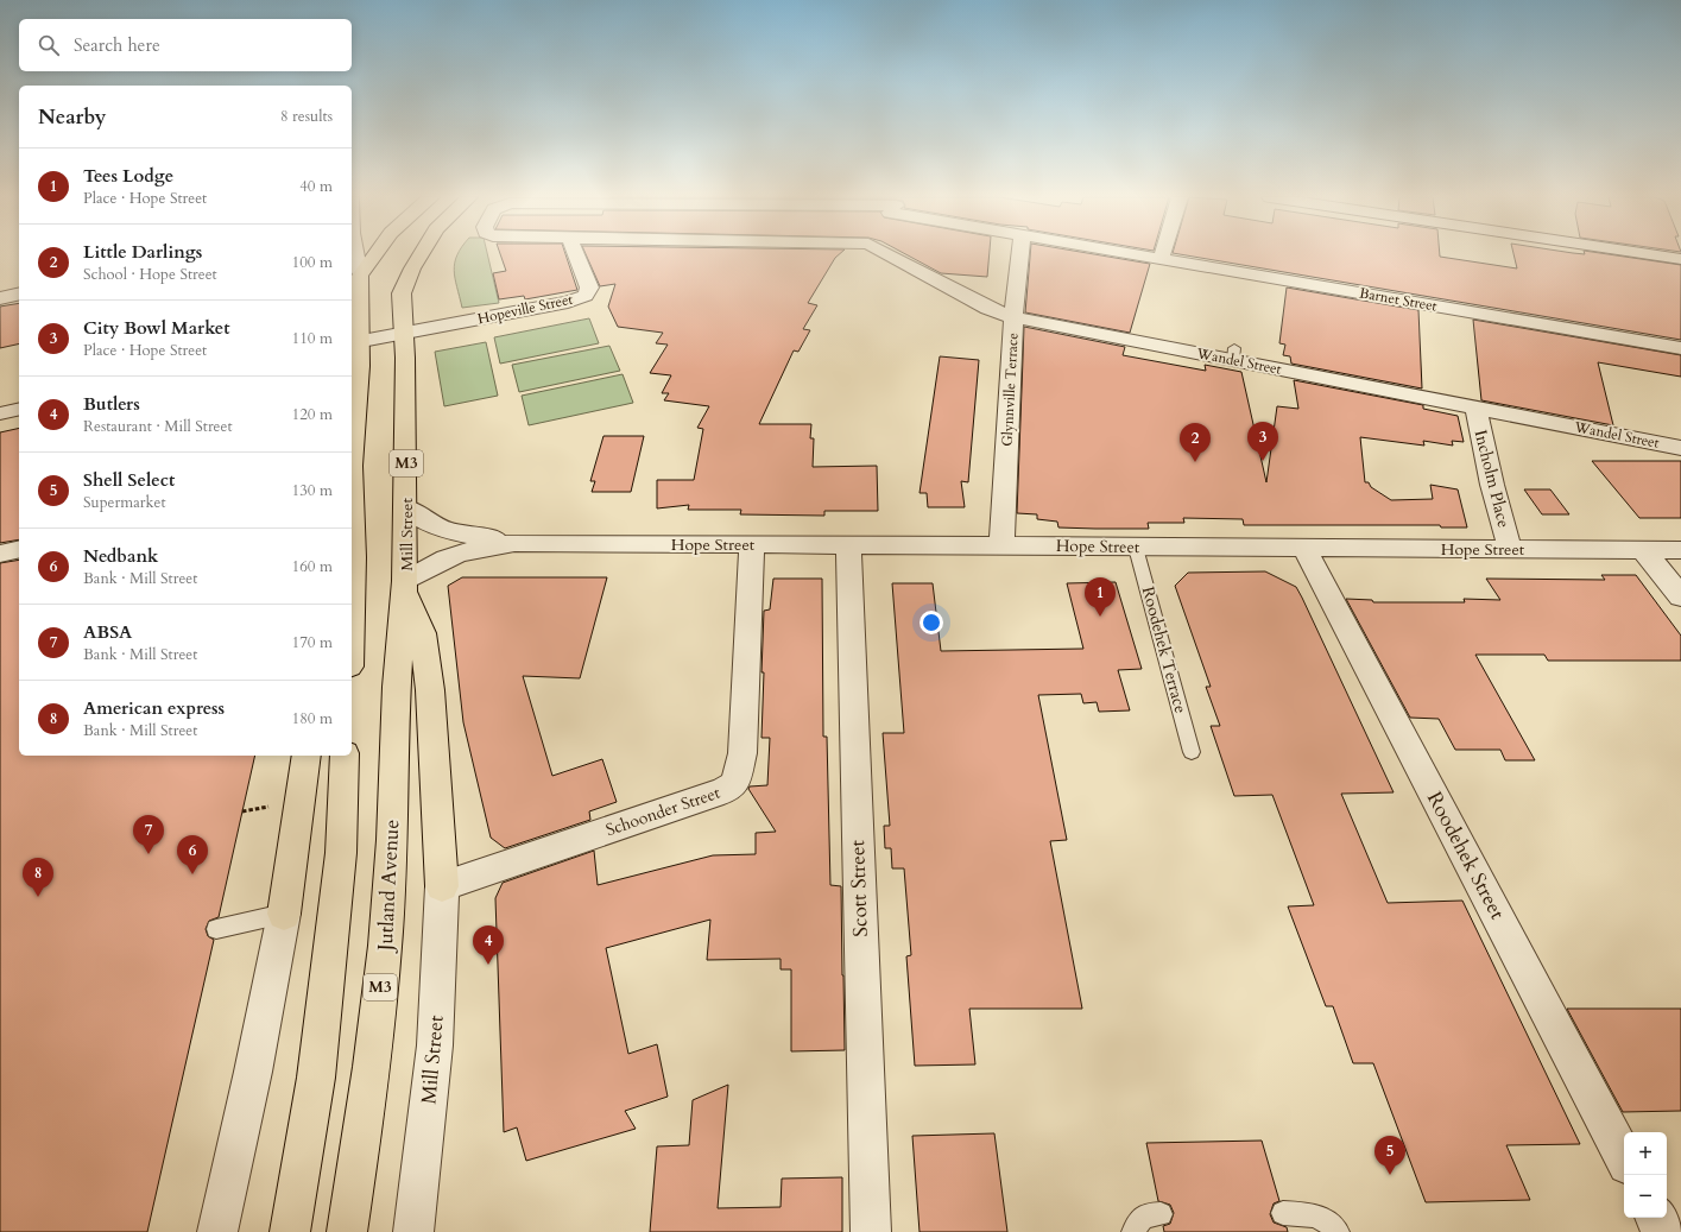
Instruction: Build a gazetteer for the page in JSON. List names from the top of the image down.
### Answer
{
  "streets": {
    "main road": ["M3", "Mill Street", "Jutland Avenue"],
    "street": [
      "Barnet Street",
      "Hopeville Street",
      "Wandel Street",
      "Glynnville Terrace",
      "Incholm Place",
      "Hope Street",
      "Schoonder Street",
      "Roodehek Street",
      "Scott Street"
    ],
    "lane": ["Roodehek Terrace"]
  },
  "crossings": [
    ["Hopeville Street", "M3"],
    ["Hopeville Street", "Mill Street"],
    ["Wandel Street", "Glynnville Terrace"],
    ["Wandel Street", "Incholm Place"],
    ["Glynnville Terrace", "Hope Street"],
    ["M3", "Mill Street"],
    ["Incholm Place", "Hope Street"],
    ["Mill Street", "Hope Street"],
    ["Mill Street", "Schoonder Street"],
    ["Mill Street", "Jutland Avenue"],
    ["Hope Street", "Roodehek Terrace"],
    ["Hope Street", "Schoonder Street"],
    ["Hope Street", "Roodehek Street"],
    ["Hope Street", "Jutland Avenue"],
    ["Hope Street", "Scott Street"]
  ],
  "page": {
    "search": "Search here",
    "heading": ["Nearby", "8 results"],
    "list": [
      {
        "mark": "1",
        "name": "Tees Lodge",
        "note": "Place · Hope Street",
        "value": "40 m"
      },
      {
        "mark": "2",
        "name": "Little Darlings",
        "note": "School · Hope Street",
        "value": "100 m"
      },
      {
        "mark": "3",
        "name": "City Bowl Market",
        "note": "Place · Hope Street",
        "value": "110 m"
      },
      {
        "mark": "4",
        "name": "Butlers",
        "note": "Restaurant · Mill Street",
        "value": "120 m"
      },
      {
        "mark": "5",
        "name": "Shell Select",
        "note": "Supermarket",
        "value": "130 m"
      },
      {
        "mark": "6",
        "name": "Nedbank",
        "note": "Bank · Mill Street",
        "value": "160 m"
      },
      {
        "mark": "7",
        "name": "ABSA",
        "note": "Bank · Mill Street",
        "value": "170 m"
      },
      {
        "mark": "8",
        "name": "American express",
        "note": "Bank · Mill Street",
        "value": "180 m"
      }
    ],
    "pins": [
      "3",
      "2",
      "1",
      "7",
      "6",
      "8",
      "4",
      "5"
    ],
    "map_buttons": ["+", "−"]
  }
}
